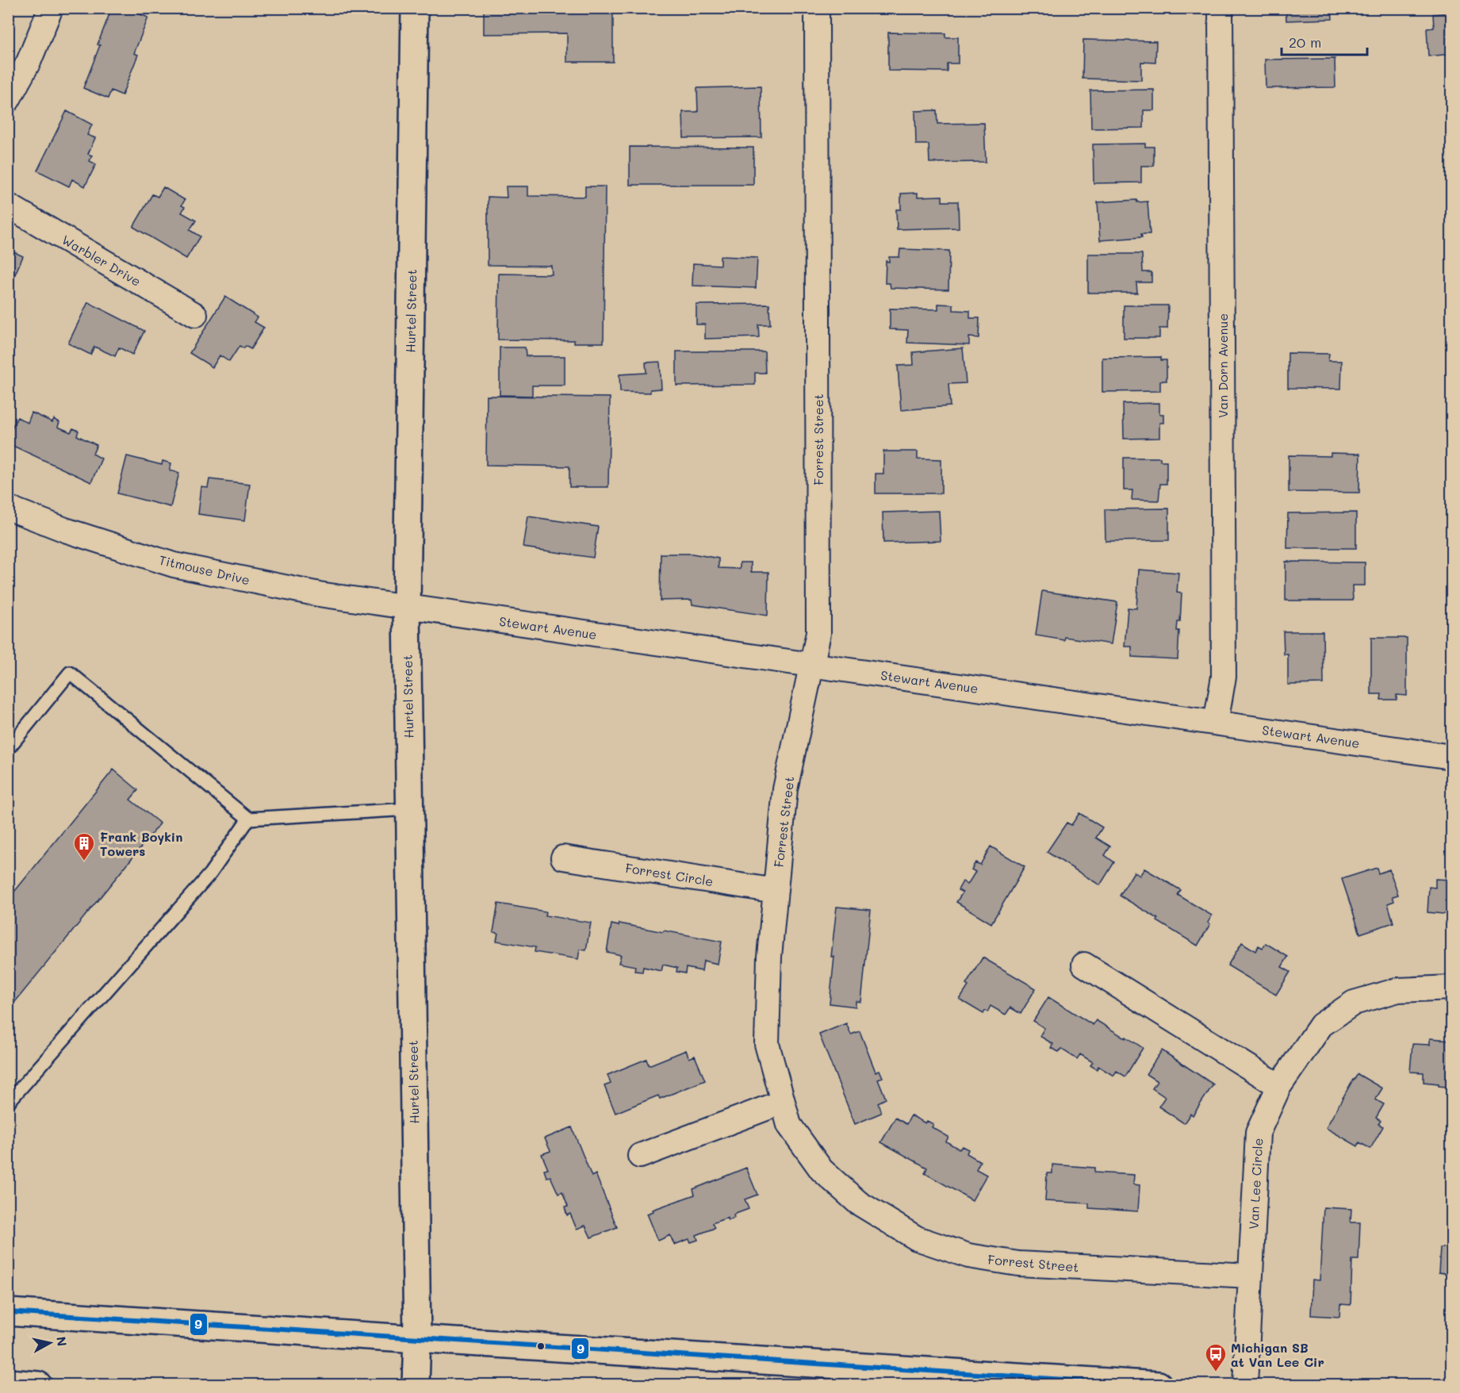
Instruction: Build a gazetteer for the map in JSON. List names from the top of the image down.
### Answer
{
  "streets": {
    "street": [
      "Warbler Drive",
      "Hurtel Street",
      "Van Dorn Avenue",
      "Forrest Street",
      "Titmouse Drive",
      "Stewart Avenue",
      "Forrest Circle",
      "Van Lee Circle"
    ]
  },
  "crossings": [
    ["Hurtel Street", "Titmouse Drive"],
    ["Hurtel Street", "Stewart Avenue"],
    ["Van Dorn Avenue", "Stewart Avenue"],
    ["Forrest Street", "Stewart Avenue"],
    ["Forrest Street", "Forrest Circle"],
    ["Forrest Street", "Van Lee Circle"],
    ["Titmouse Drive", "Stewart Avenue"]
  ],
  "places": {
    "building": ["Frank Boykin Towers"],
    "bus stop": ["Michigan SB at Van Lee Cir"]
  },
  "lines": ["transit line 9"],
  "scale_bar": "20 m",
  "north": "right"
}
